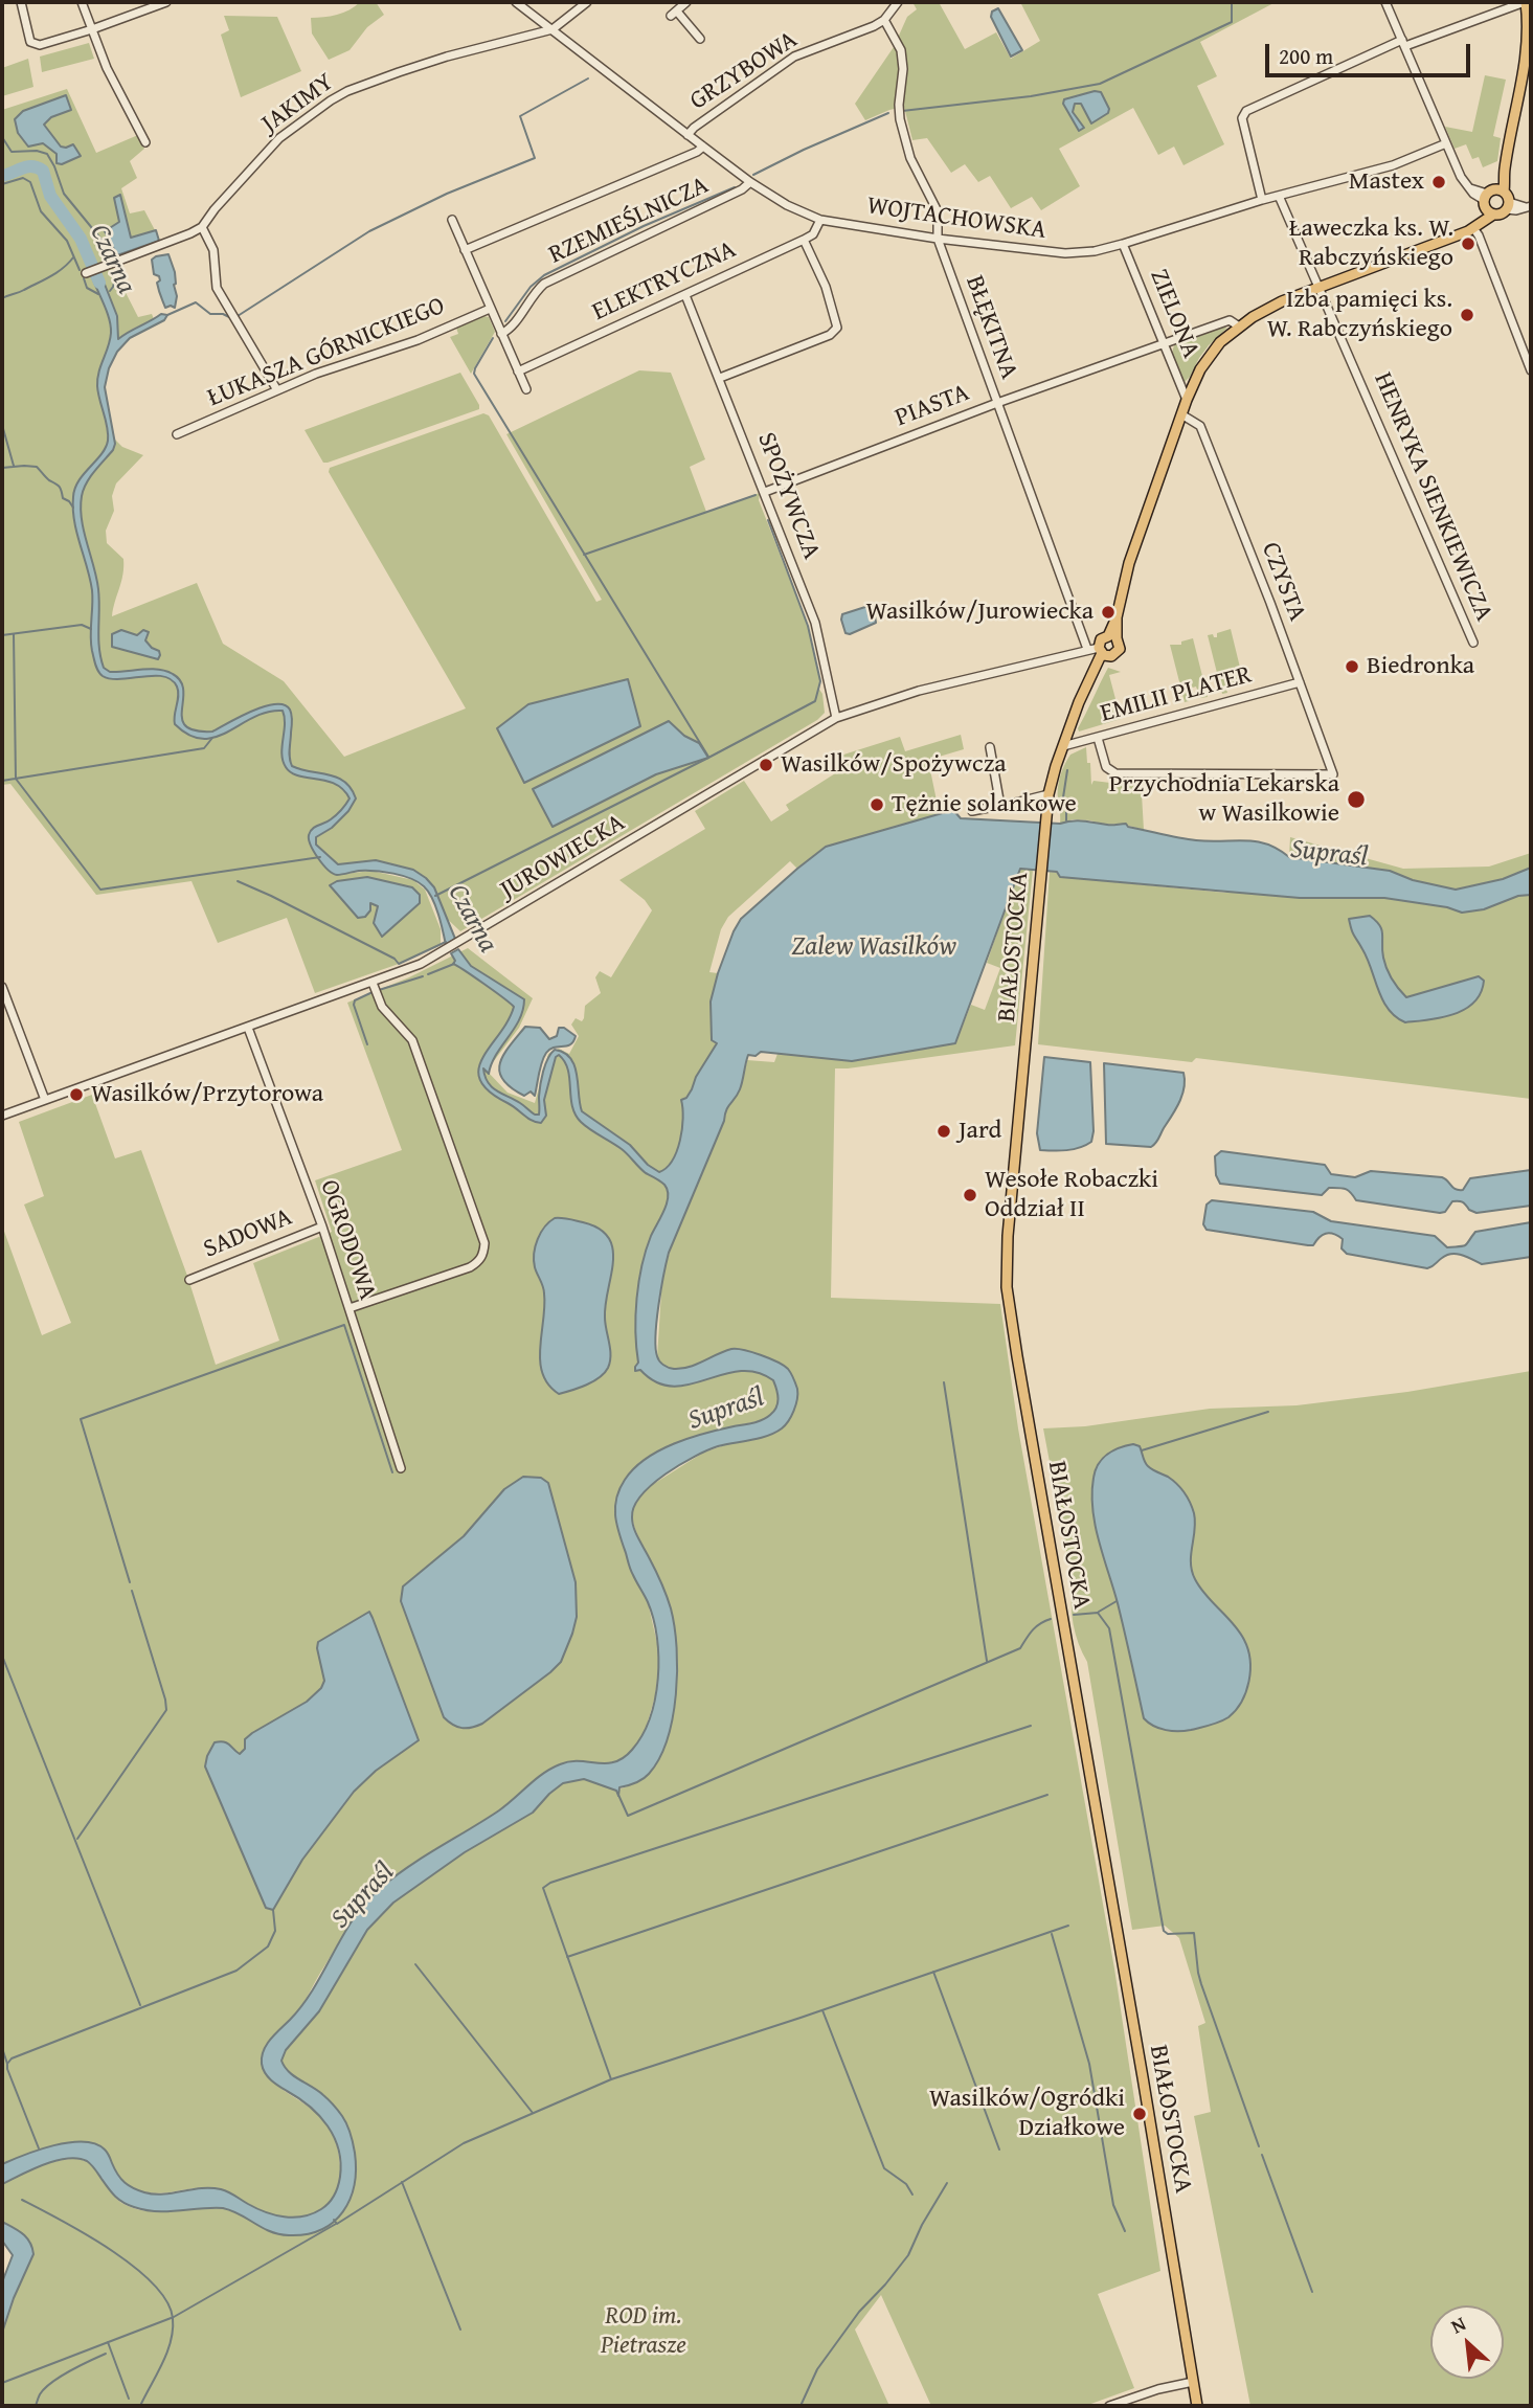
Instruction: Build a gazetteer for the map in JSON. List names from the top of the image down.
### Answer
{
  "streets": {
    "main road": ["BIAŁOSTOCKA"],
    "street": [
      "GRZYBOWA",
      "JAKIMY",
      "WOJTACHOWSKA",
      "RZEMIEŚLNICZA",
      "ELEKTRYCZNA",
      "ZIELONA",
      "BŁĘKITNA",
      "ŁUKASZA GÓRNICKIEGO",
      "PIASTA",
      "SPOŻYWCZA",
      "HENRYKA SIENKIEWICZA",
      "CZYSTA",
      "EMILII PLATER",
      "JUROWIECKA",
      "SADOWA",
      "OGRODOWA"
    ]
  },
  "crossings": [
    ["GRZYBOWA", "WOJTACHOWSKA"],
    ["GRZYBOWA", "BŁĘKITNA"],
    ["JAKIMY", "WOJTACHOWSKA"],
    ["WOJTACHOWSKA", "RZEMIEŚLNICZA"],
    ["WOJTACHOWSKA", "ELEKTRYCZNA"],
    ["WOJTACHOWSKA", "ZIELONA"],
    ["WOJTACHOWSKA", "BŁĘKITNA"],
    ["WOJTACHOWSKA", "HENRYKA SIENKIEWICZA"],
    ["ELEKTRYCZNA", "SPOŻYWCZA"],
    ["ZIELONA", "PIASTA"],
    ["BŁĘKITNA", "PIASTA"],
    ["BŁĘKITNA", "JUROWIECKA"],
    ["PIASTA", "SPOŻYWCZA"],
    ["SPOŻYWCZA", "JUROWIECKA"],
    ["CZYSTA", "EMILII PLATER"],
    ["EMILII PLATER", "BIAŁOSTOCKA"],
    ["JUROWIECKA", "BIAŁOSTOCKA"],
    ["JUROWIECKA", "OGRODOWA"],
    ["SADOWA", "OGRODOWA"]
  ],
  "water": ["Czarna", "Supraśl", "Zalew Wasilków"],
  "parks": ["ROD im. Pietrasze"],
  "places": [
    "Mastex",
    "Ławeczka ks. W. Rabczyńskiego",
    "Izba pamięci ks. W. Rabczyńskiego",
    "Wasilków/Jurowiecka",
    "Biedronka",
    "Wasilków/Spożywcza",
    "Przychodnia Lekarska w Wasilkowie",
    "Tężnie solankowe",
    "Wasilków/Przytorowa",
    "Jard",
    "Wesołe Robaczki Oddział II",
    "Wasilków/Ogródki Działkowe"
  ],
  "scale_bar": "200 m",
  "north": "top left"
}
